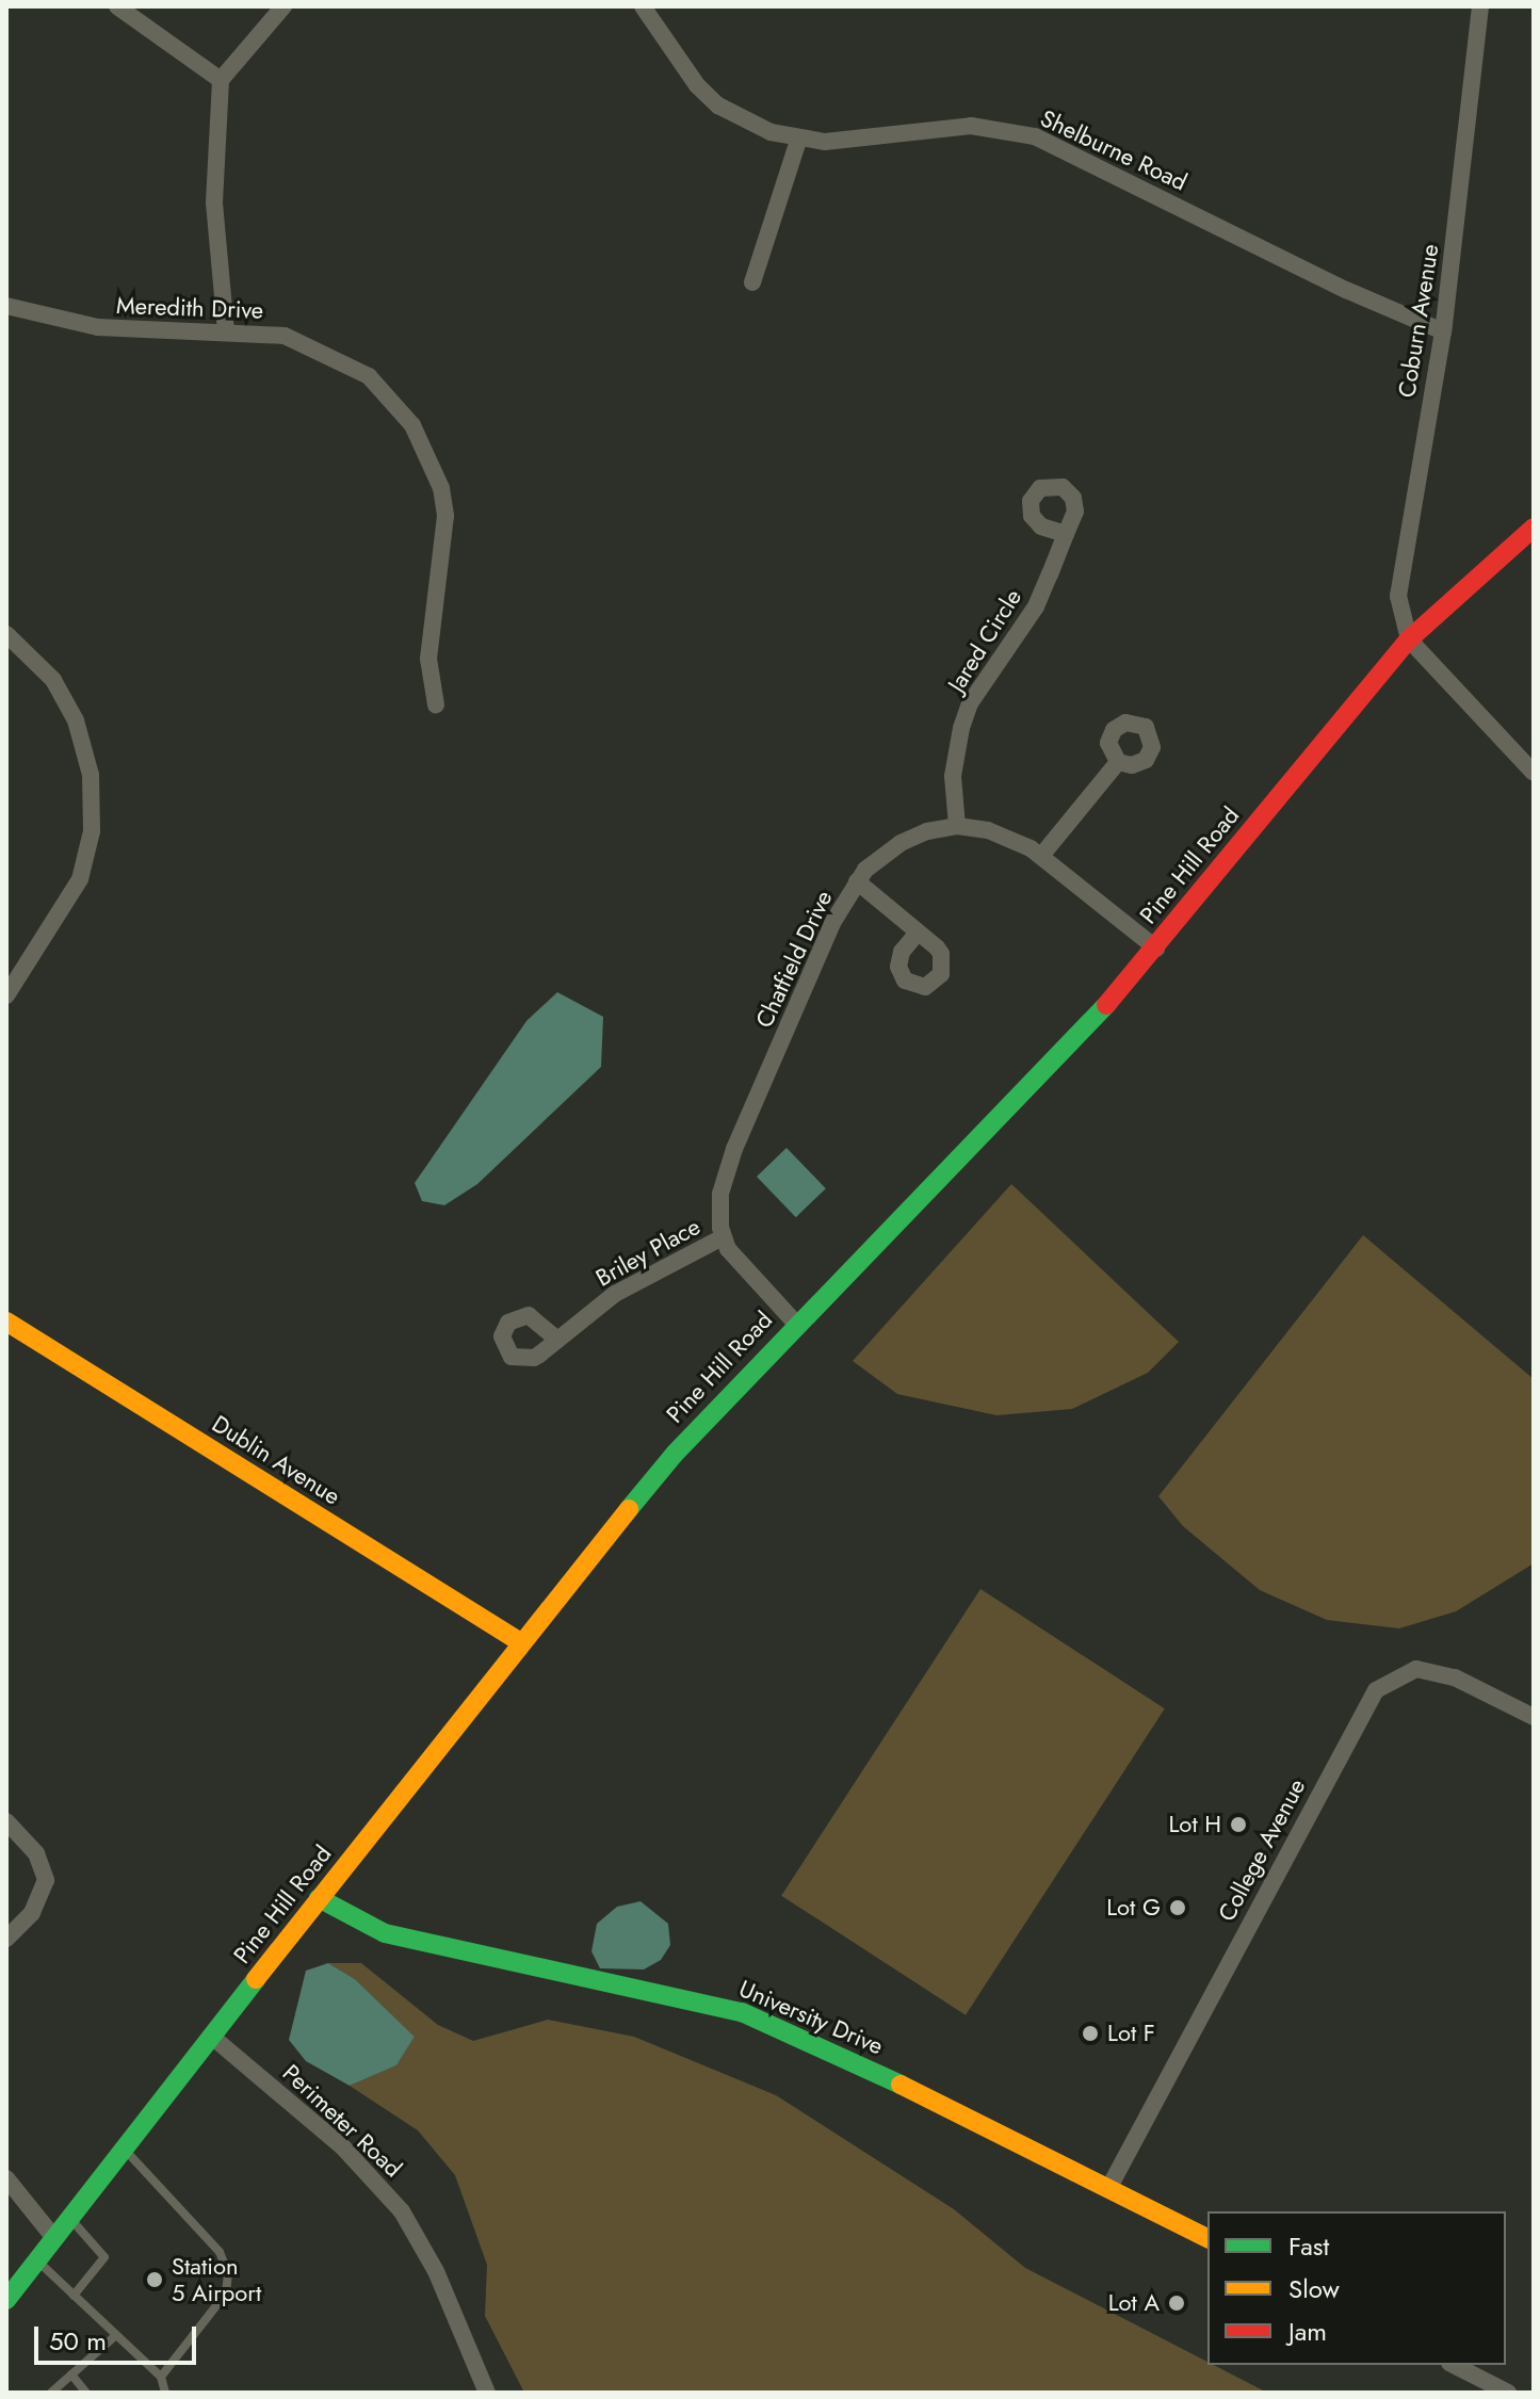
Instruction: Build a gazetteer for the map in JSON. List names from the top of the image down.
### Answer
{
  "streets": {
    "street": [
      "Shelburne Road",
      "Meredith Drive",
      "Coburn Avenue",
      "Jared Circle",
      "Pine Hill Road",
      "Chatfield Drive",
      "Briley Place",
      "Dublin Avenue",
      "College Avenue",
      "University Drive",
      "Perimeter Road"
    ]
  },
  "crossings": [
    ["Shelburne Road", "Coburn Avenue"],
    ["Coburn Avenue", "Pine Hill Road"],
    ["Jared Circle", "Chatfield Drive"],
    ["Pine Hill Road", "Chatfield Drive"],
    ["Pine Hill Road", "Dublin Avenue"],
    ["Pine Hill Road", "University Drive"],
    ["Pine Hill Road", "Perimeter Road"],
    ["Chatfield Drive", "Briley Place"],
    ["College Avenue", "University Drive"]
  ],
  "places": [
    "Lot H",
    "Lot G",
    "Lot F",
    "Station 5 Airport",
    "Lot A"
  ],
  "legend": ["Fast", "Slow", "Jam"],
  "scale_bar": "50 m"
}
